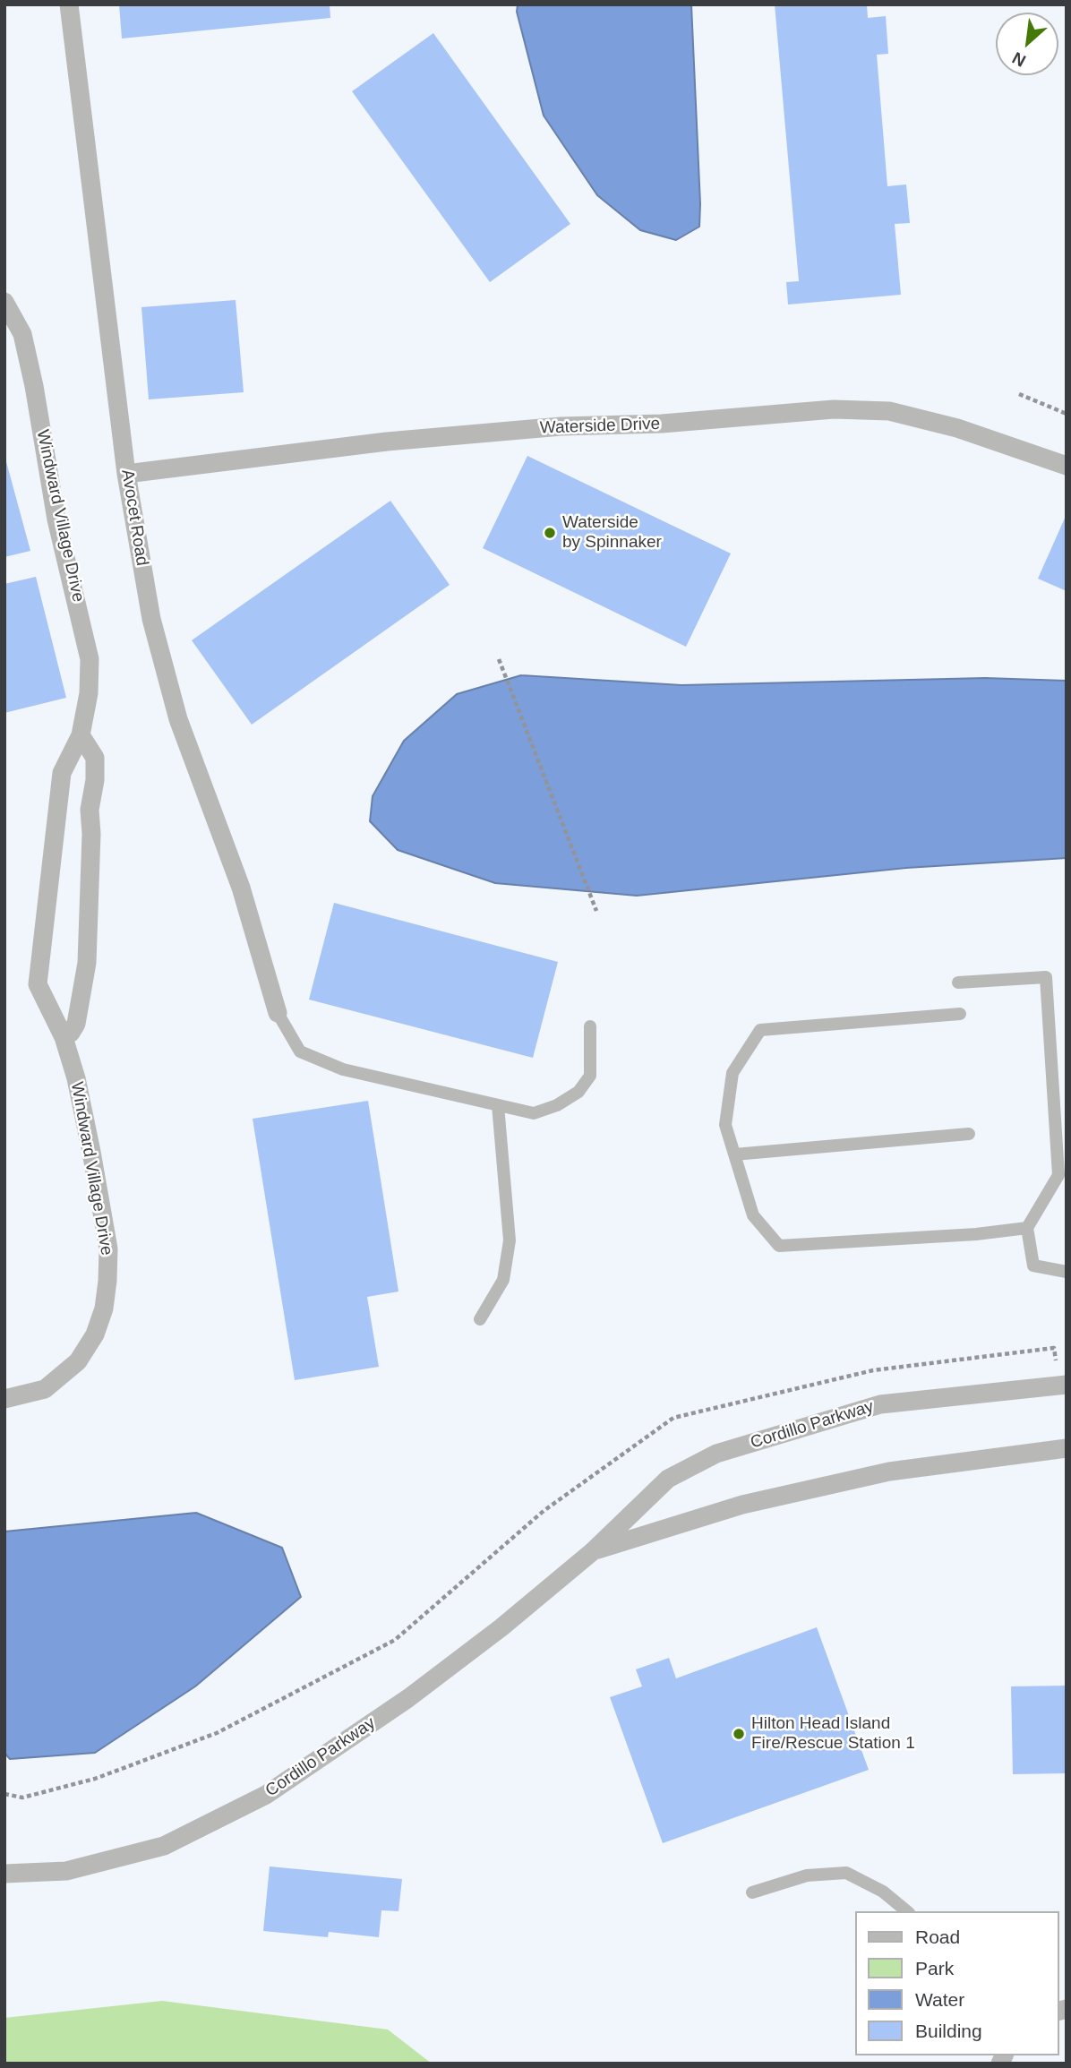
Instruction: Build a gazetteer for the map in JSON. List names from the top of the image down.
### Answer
{
  "streets": {
    "street": [
      "Waterside Drive",
      "Windward Village Drive",
      "Avocet Road",
      "Cordillo Parkway"
    ]
  },
  "crossings": [
    ["Waterside Drive", "Avocet Road"]
  ],
  "places": ["Waterside by Spinnaker", "Hilton Head Island Fire/Rescue Station 1"],
  "legend": [
    "Road",
    "Park",
    "Water",
    "Building"
  ],
  "north": "bottom left"
}
